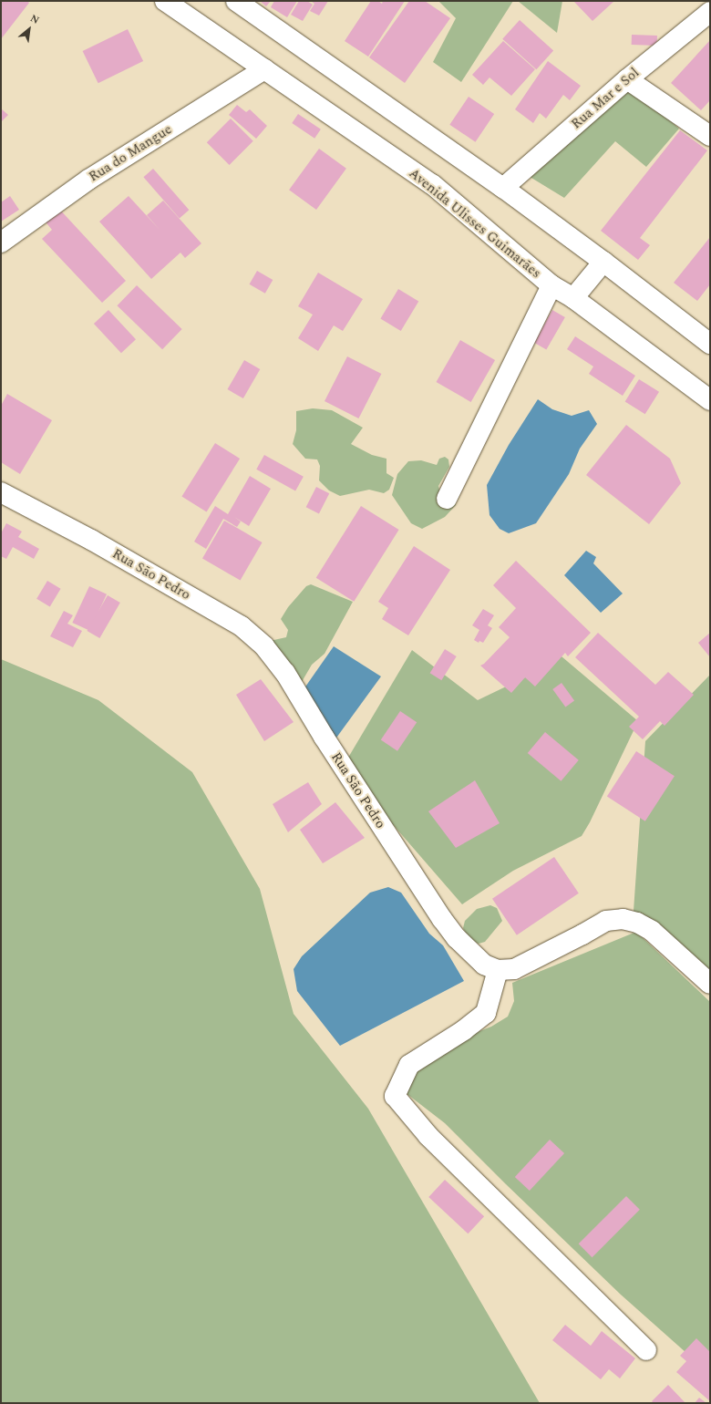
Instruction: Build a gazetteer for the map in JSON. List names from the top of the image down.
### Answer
{
  "streets": {
    "street": [
      "Rua Mar e Sol",
      "Rua do Mangue",
      "Avenida Ulisses Guimarães",
      "Rua São Pedro"
    ]
  },
  "crossings": [
    ["Rua do Mangue", "Avenida Ulisses Guimarães"]
  ],
  "north": "top right"
}
